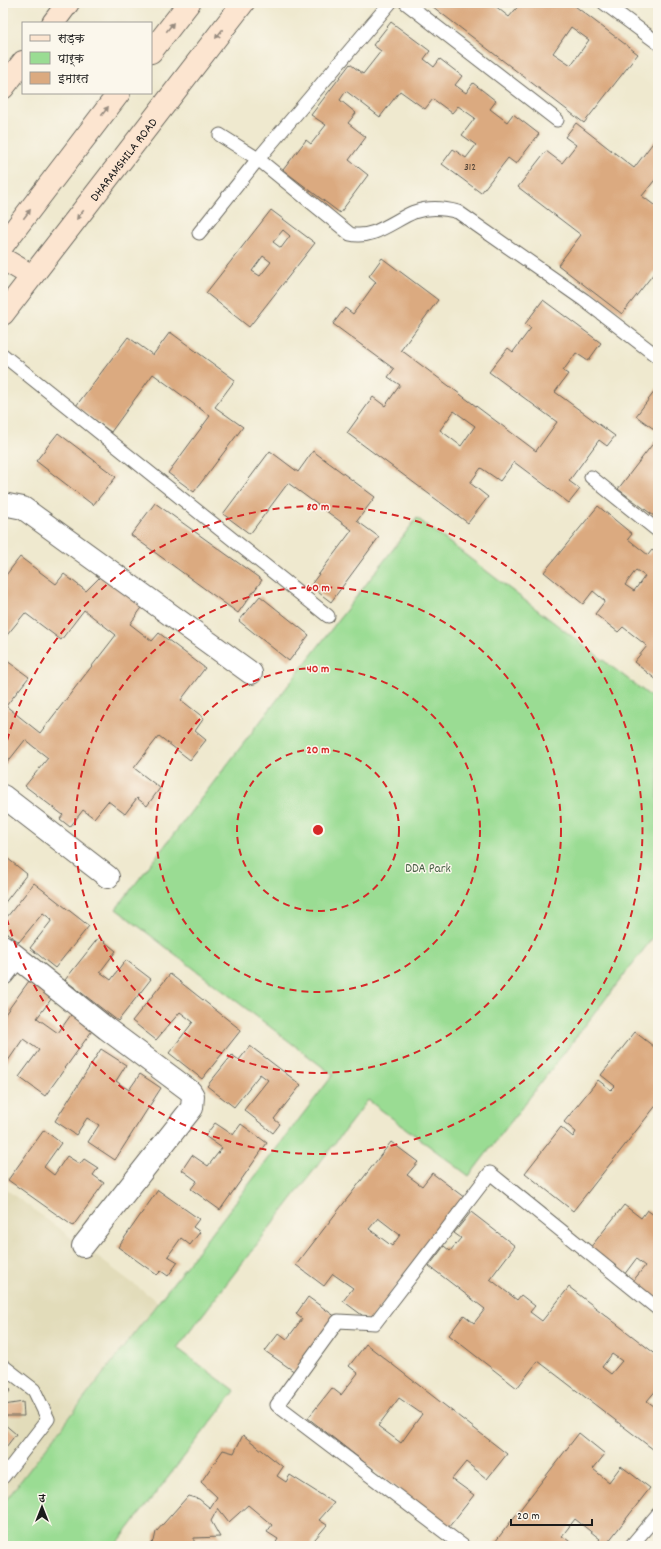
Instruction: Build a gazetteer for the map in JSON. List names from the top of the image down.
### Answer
{
  "streets": {
    "street": ["DHARAMSHILA ROAD"]
  },
  "parks": ["DDA Park"],
  "house_numbers": ["312"],
  "legend": ["सड़क", "पार्क", "इमारत"],
  "scale_bar": "20 m",
  "north": "top",
  "rings": [
    "80 m",
    "60 m",
    "40 m",
    "20 m"
  ]
}
